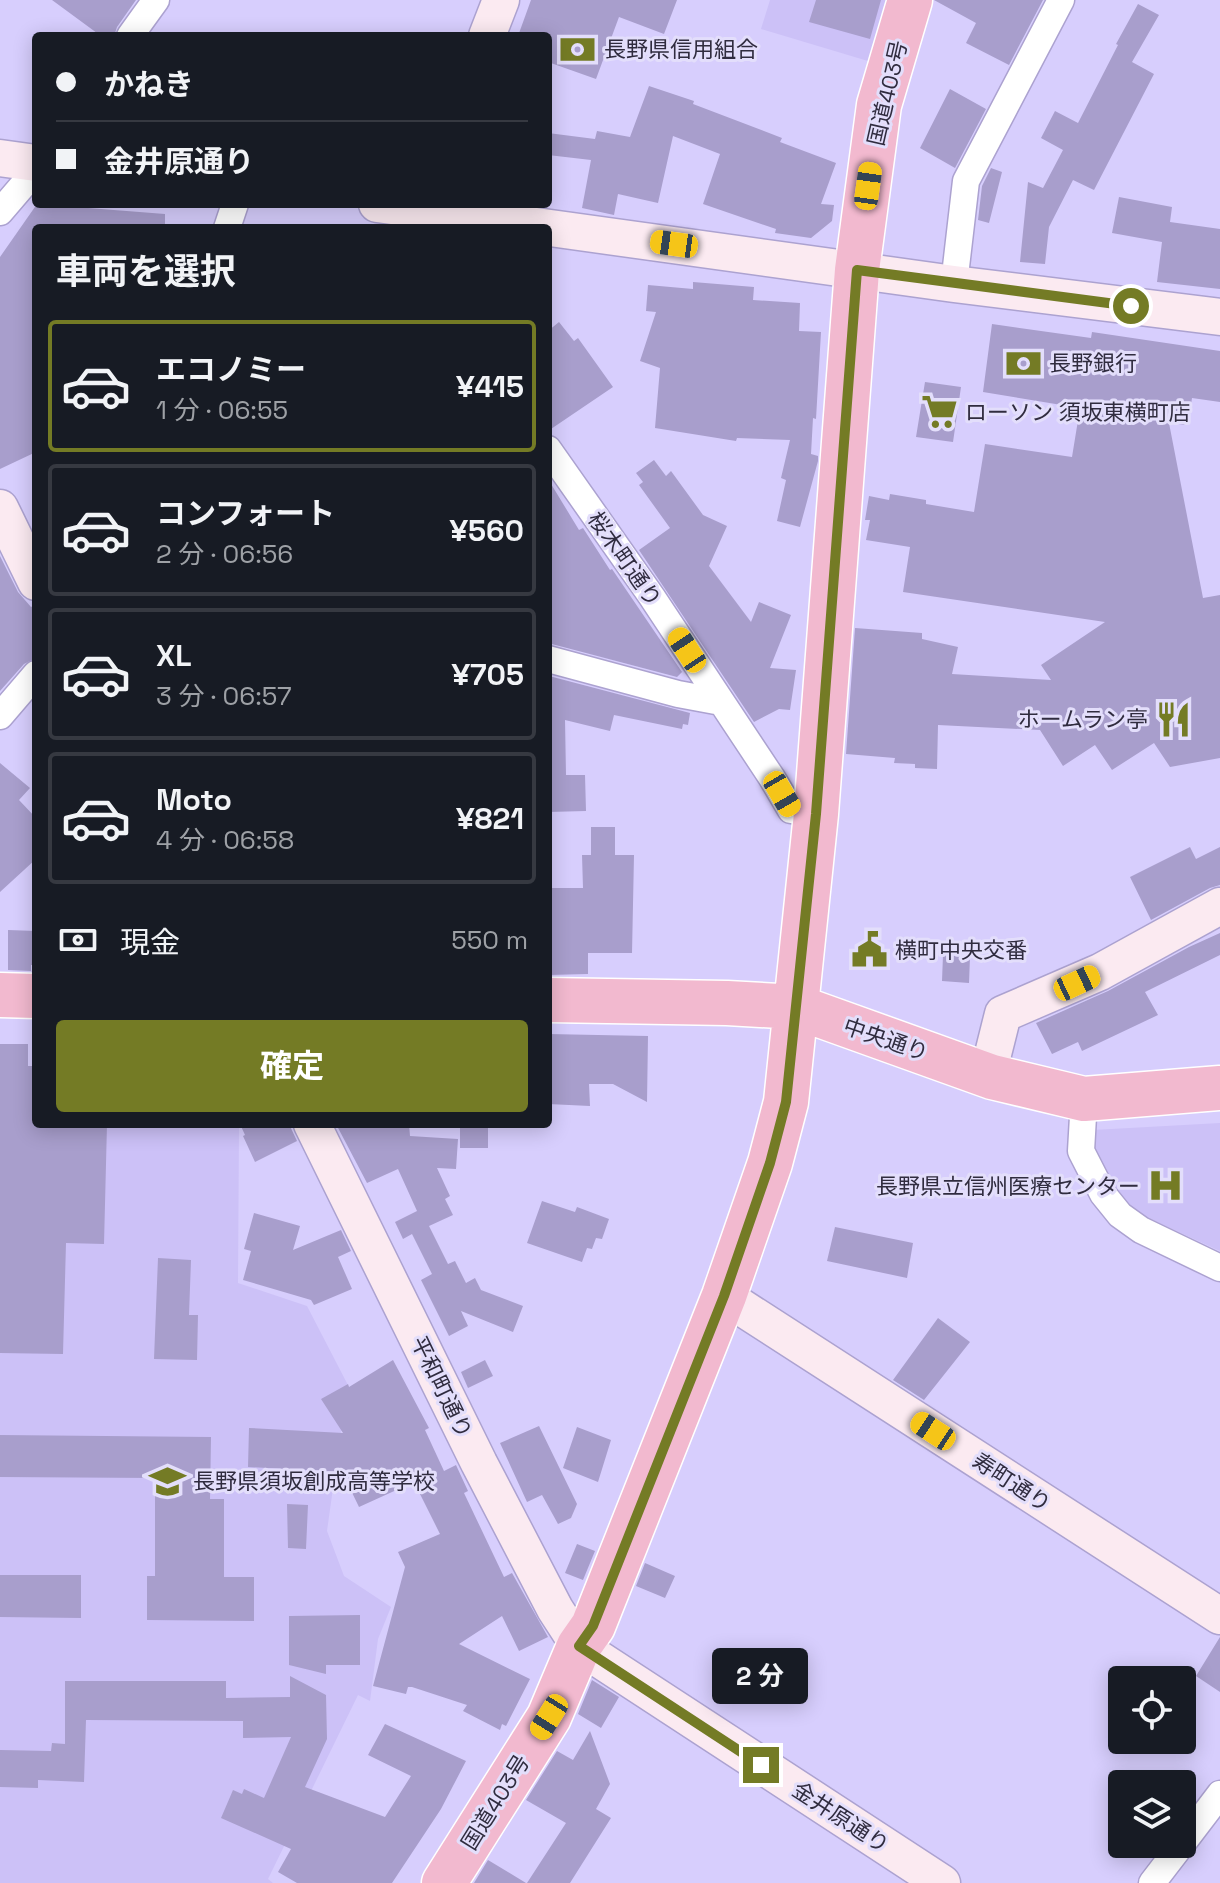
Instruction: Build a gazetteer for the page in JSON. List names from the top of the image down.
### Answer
{
  "streets": {
    "highway": ["国道403号", "中央通り"],
    "street": [
      "桜木町通り",
      "平和町通り",
      "寿町通り",
      "金井原通り"
    ]
  },
  "crossings": [
    ["国道403号", "桜木町通り"],
    ["国道403号", "中央通り"],
    ["国道403号", "平和町通り"],
    ["国道403号", "寿町通り"],
    ["国道403号", "金井原通り"],
    ["平和町通り", "金井原通り"]
  ],
  "places": {
    "bank": ["長野県信用組合", "長野銀行"],
    "supermarket": ["ローソン 須坂東横町店"],
    "restaurant": ["ホームラン亭"],
    "public building": ["横町中央交番"],
    "hospital": ["長野県立信州医療センター"],
    "school or university": ["長野県須坂創成高等学校"]
  },
  "page": {
    "banner": ["かねき", "金井原通り"],
    "heading": "車両を選択",
    "list": [
      {
        "name": "エコノミー",
        "note": "1 分 · 06:55",
        "value": "¥415"
      },
      {
        "name": "コンフォート",
        "note": "2 分 · 06:56",
        "value": "¥560"
      },
      {
        "name": "XL",
        "note": "3 分 · 06:57",
        "value": "¥705"
      },
      {
        "name": "Moto",
        "note": "4 分 · 06:58",
        "value": "¥821"
      }
    ],
    "pay": ["現金", "550 m"],
    "buttons": "確定",
    "bubble": "2 分"
  }
}
